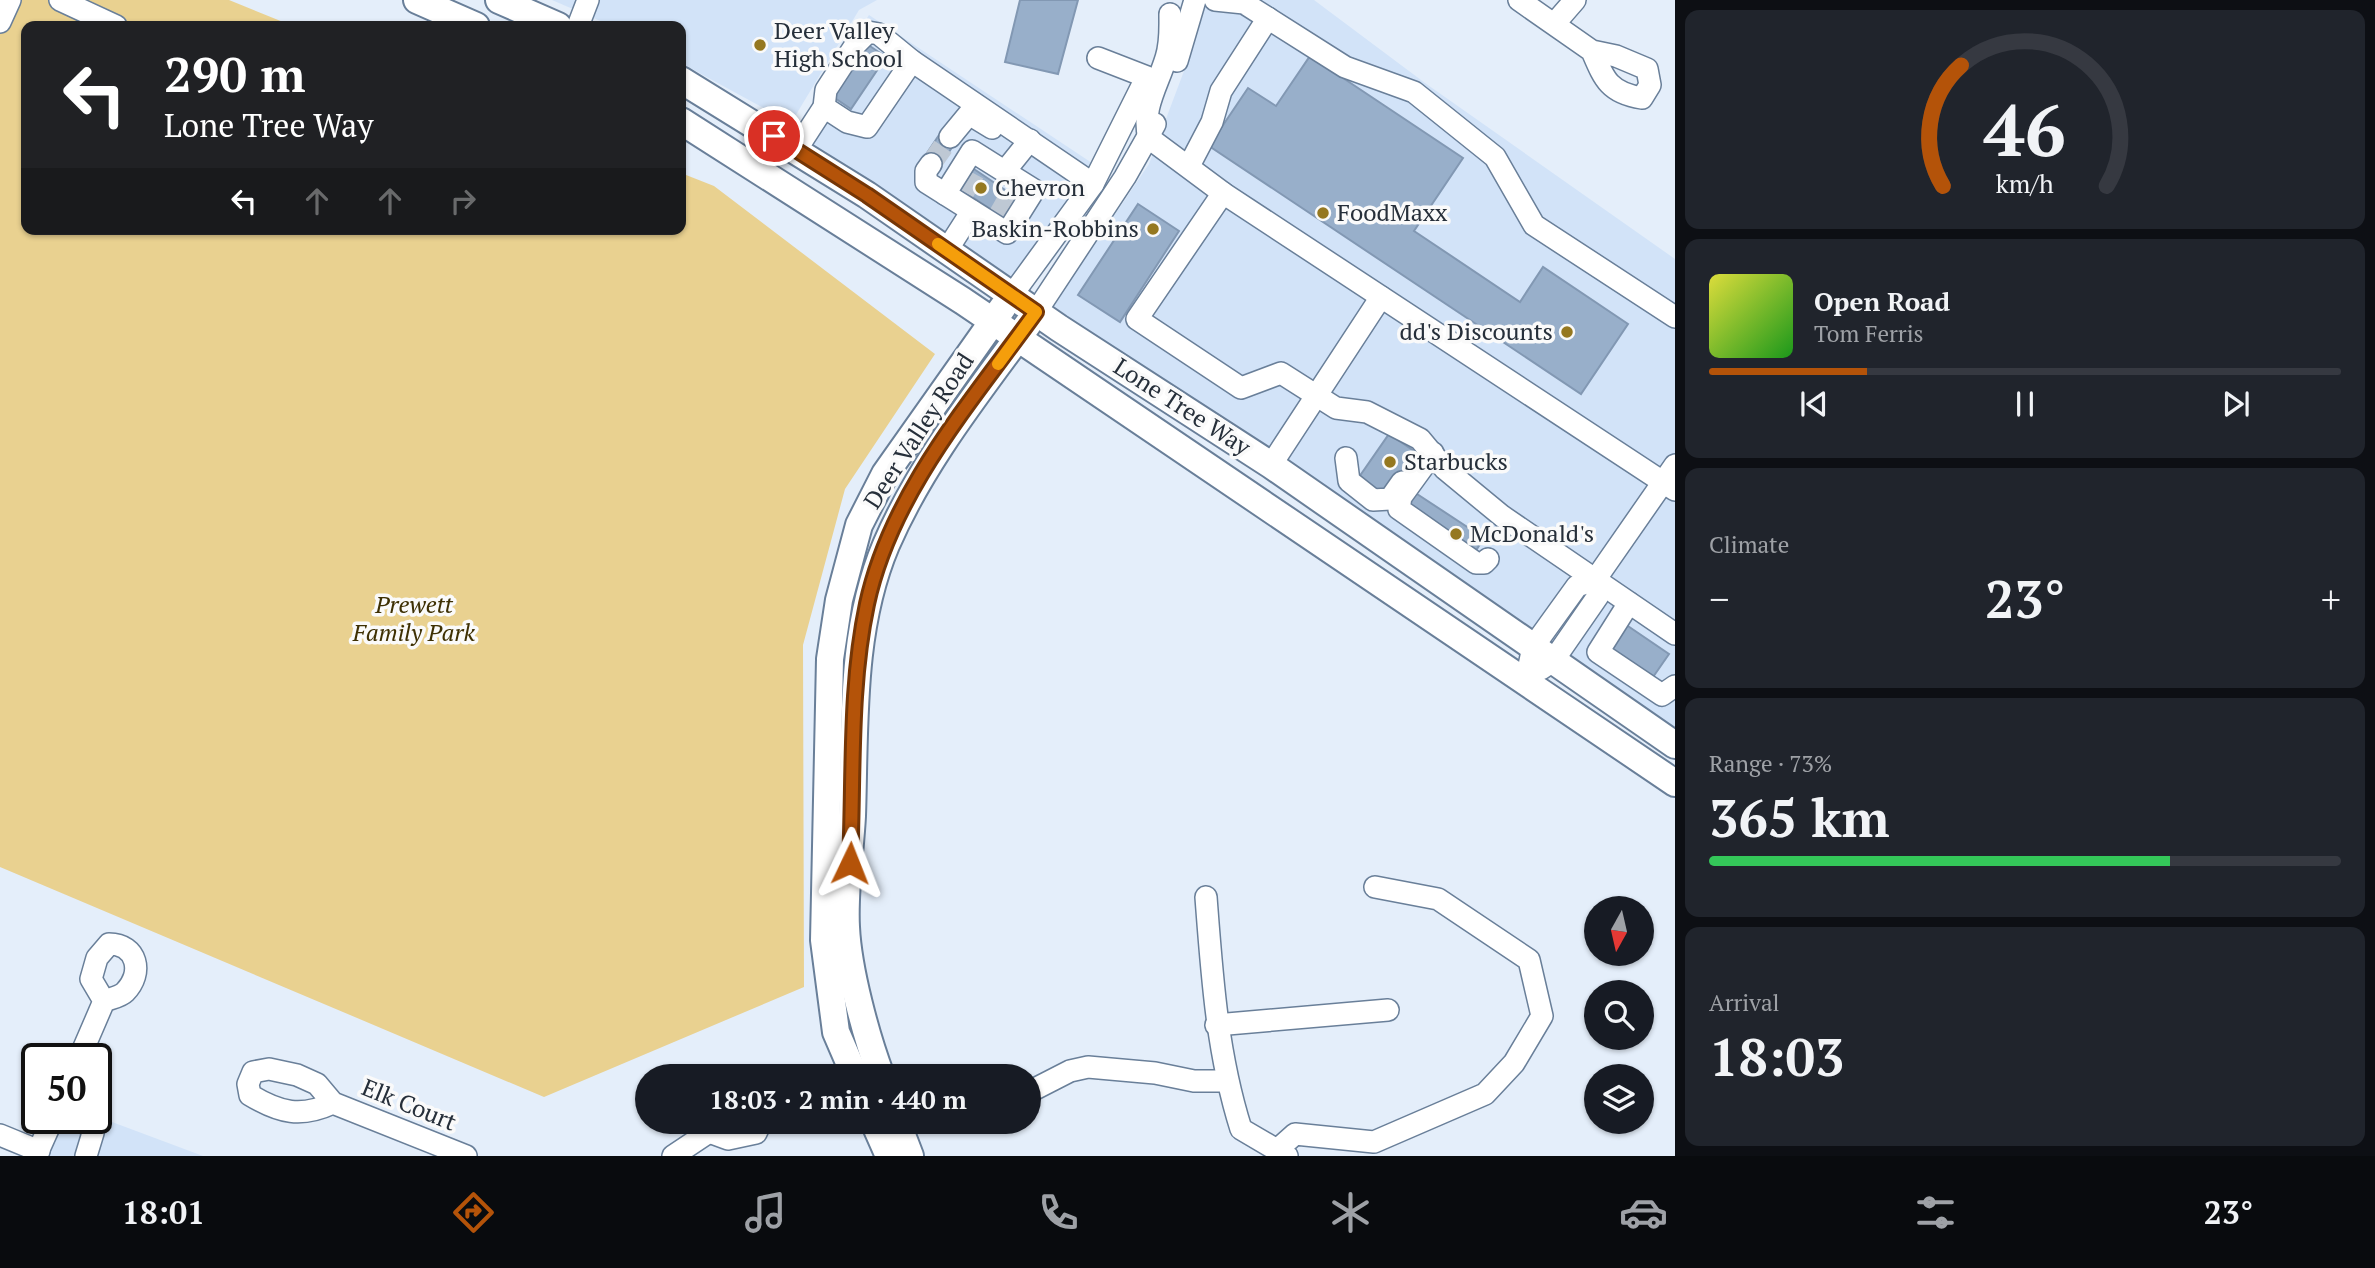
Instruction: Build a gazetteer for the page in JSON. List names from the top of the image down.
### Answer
{
  "streets": {
    "main road": ["Lone Tree Way", "Deer Valley Road"],
    "street": ["Elk Court"]
  },
  "crossings": [
    ["Lone Tree Way", "Deer Valley Road"]
  ],
  "parks": ["Prewett Family Park"],
  "places": [
    "Deer Valley High School",
    "Chevron",
    "FoodMaxx",
    "Baskin-Robbins",
    "dd's Discounts",
    "Starbucks",
    "McDonald's"
  ],
  "north": "bottom",
  "page": {
    "turn": ["290 m", "Lone Tree Way"],
    "song": ["Open Road", "Tom Ferris"],
    "tile": [
      "Climate",
      ["Range · 73%", "365 km"],
      ["Arrival", "18:03"]
    ],
    "heat": ["−", "23°", "+"],
    "limit": "50",
    "trip": "18:03 · 2 min · 440 m",
    "tabs": ["18:01", "23°"],
    "gauge": ["46", "km/h"]
  }
}
